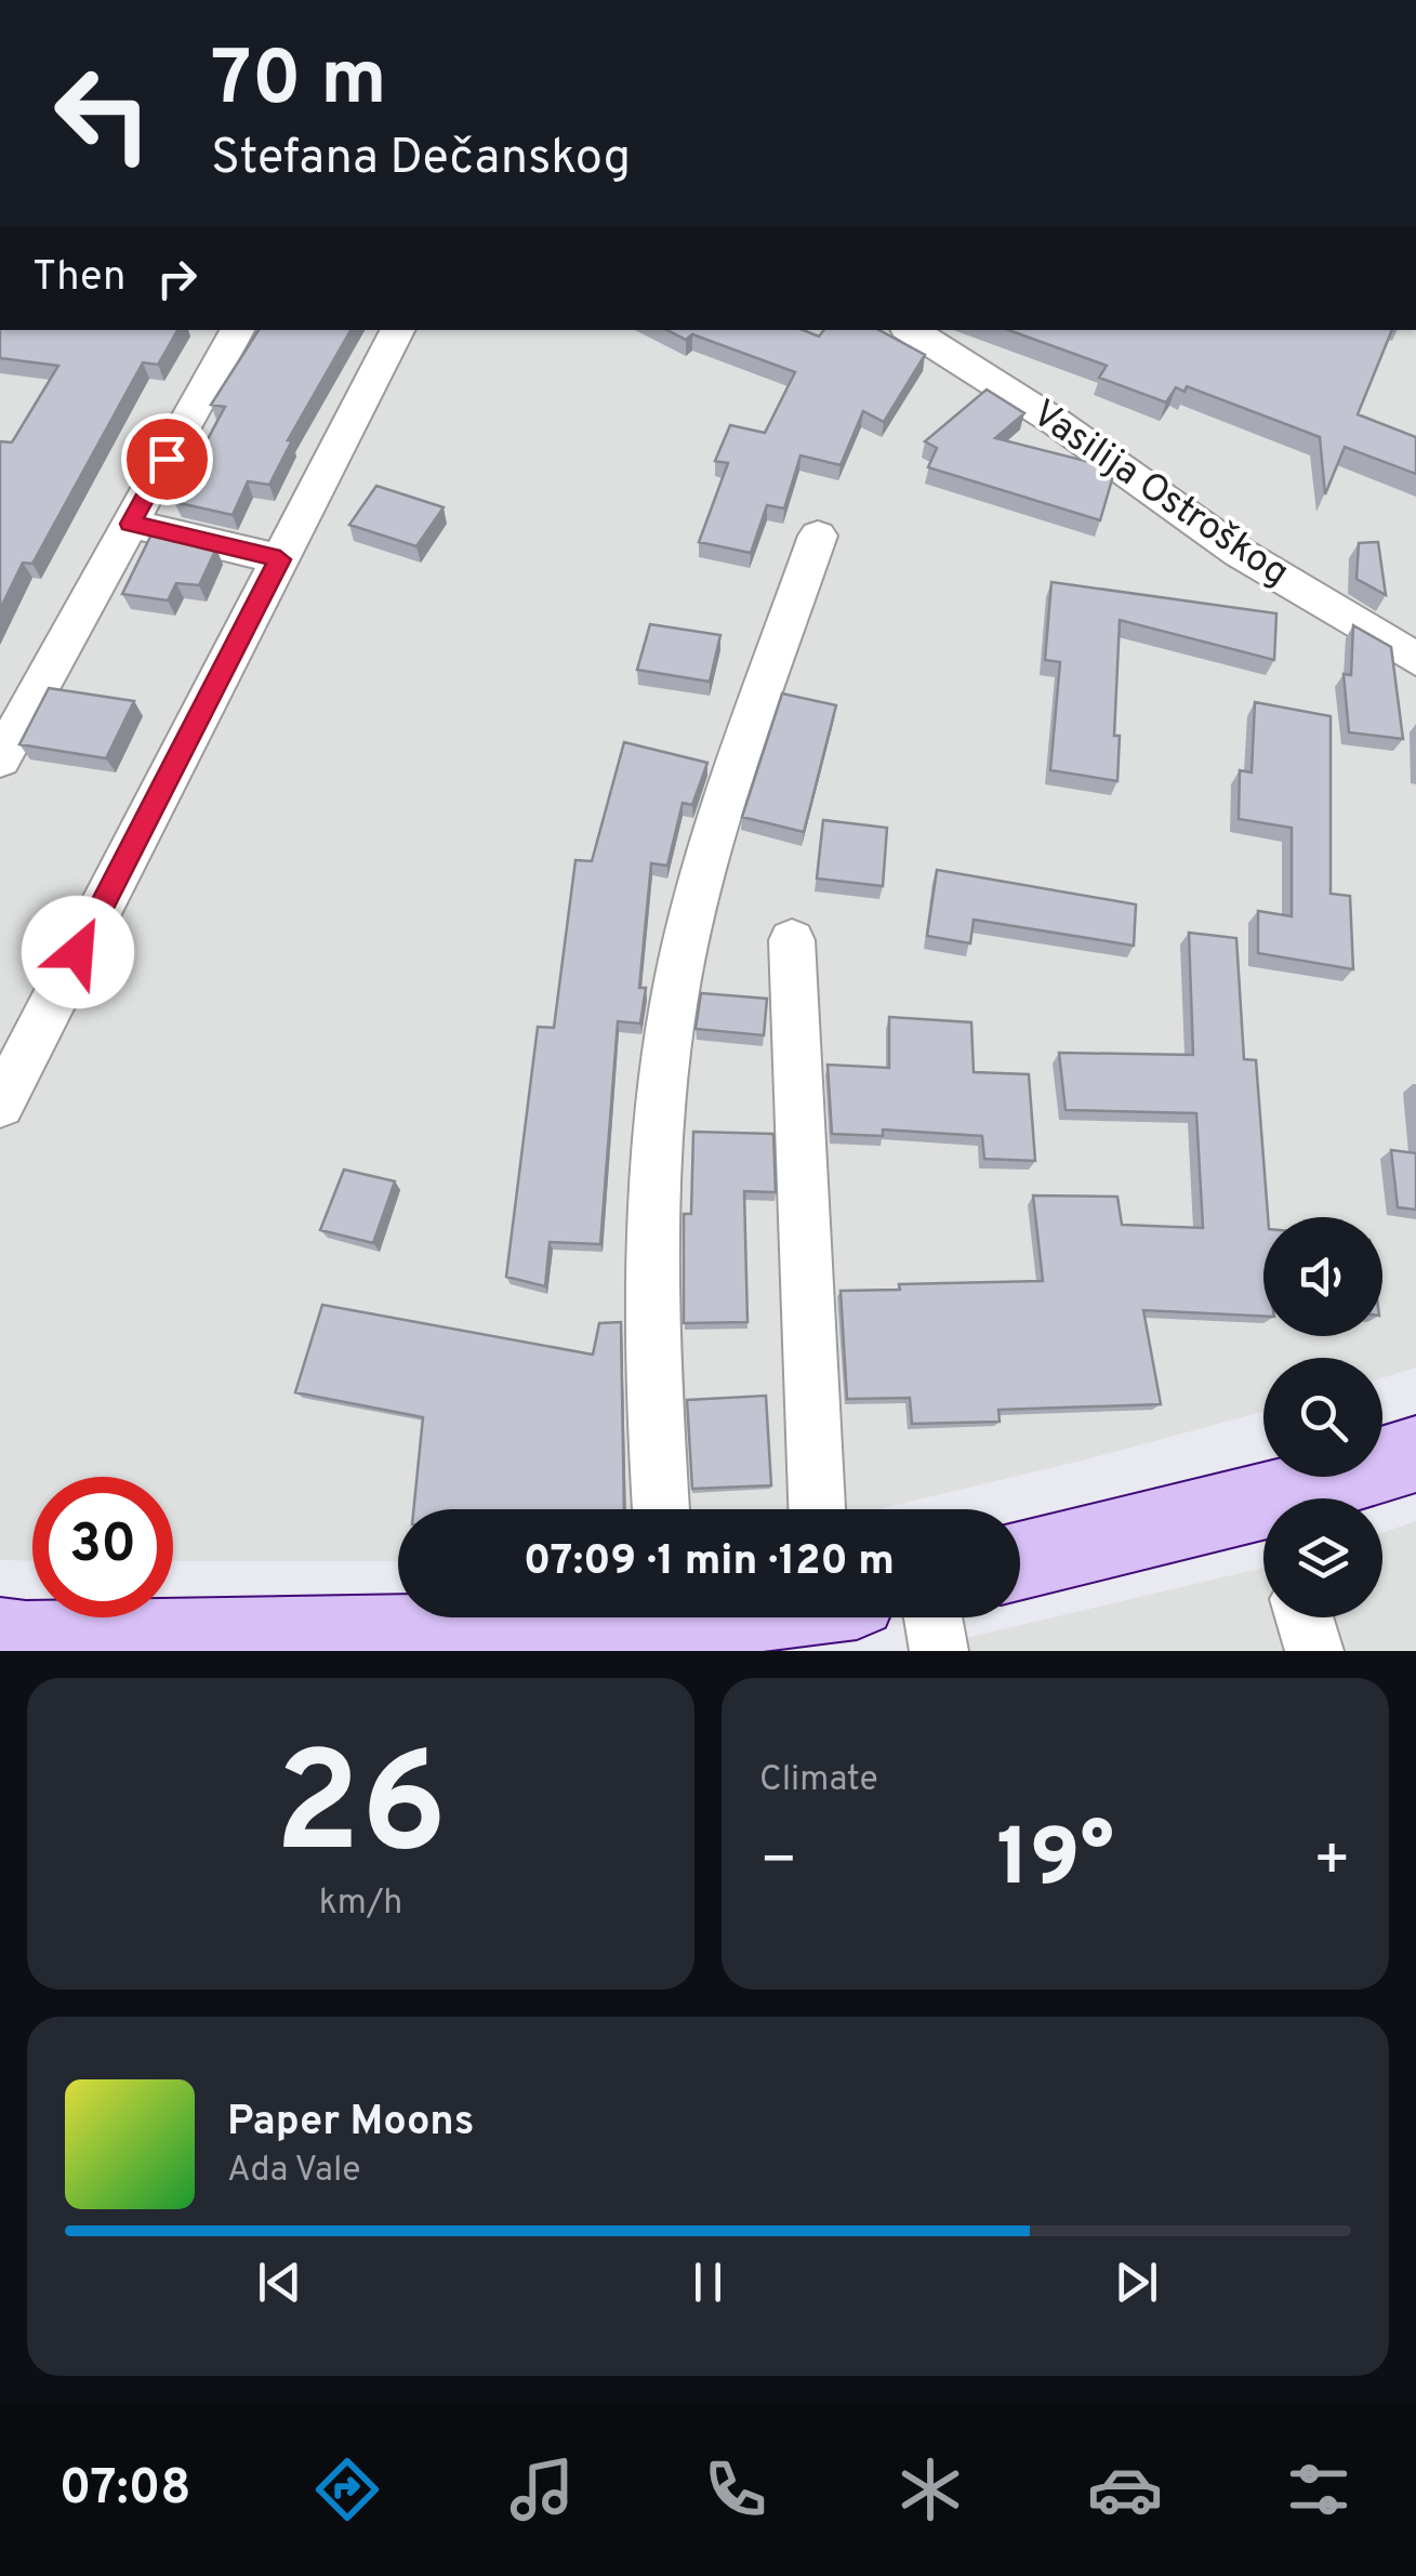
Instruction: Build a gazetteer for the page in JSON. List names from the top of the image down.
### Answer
{
  "streets": {
    "street": ["Vasilija Ostroškog"]
  },
  "page": {
    "turn": ["70 m", "Stefana Dečanskog"],
    "then": "Then",
    "limit": "30",
    "trip": "07:09 · 1 min · 120 m",
    "tile": [
      ["26", "km/h"],
      "Climate"
    ],
    "heat": ["−", "19°", "+"],
    "song": ["Paper Moons", "Ada Vale"],
    "tabs": "07:08"
  }
}
